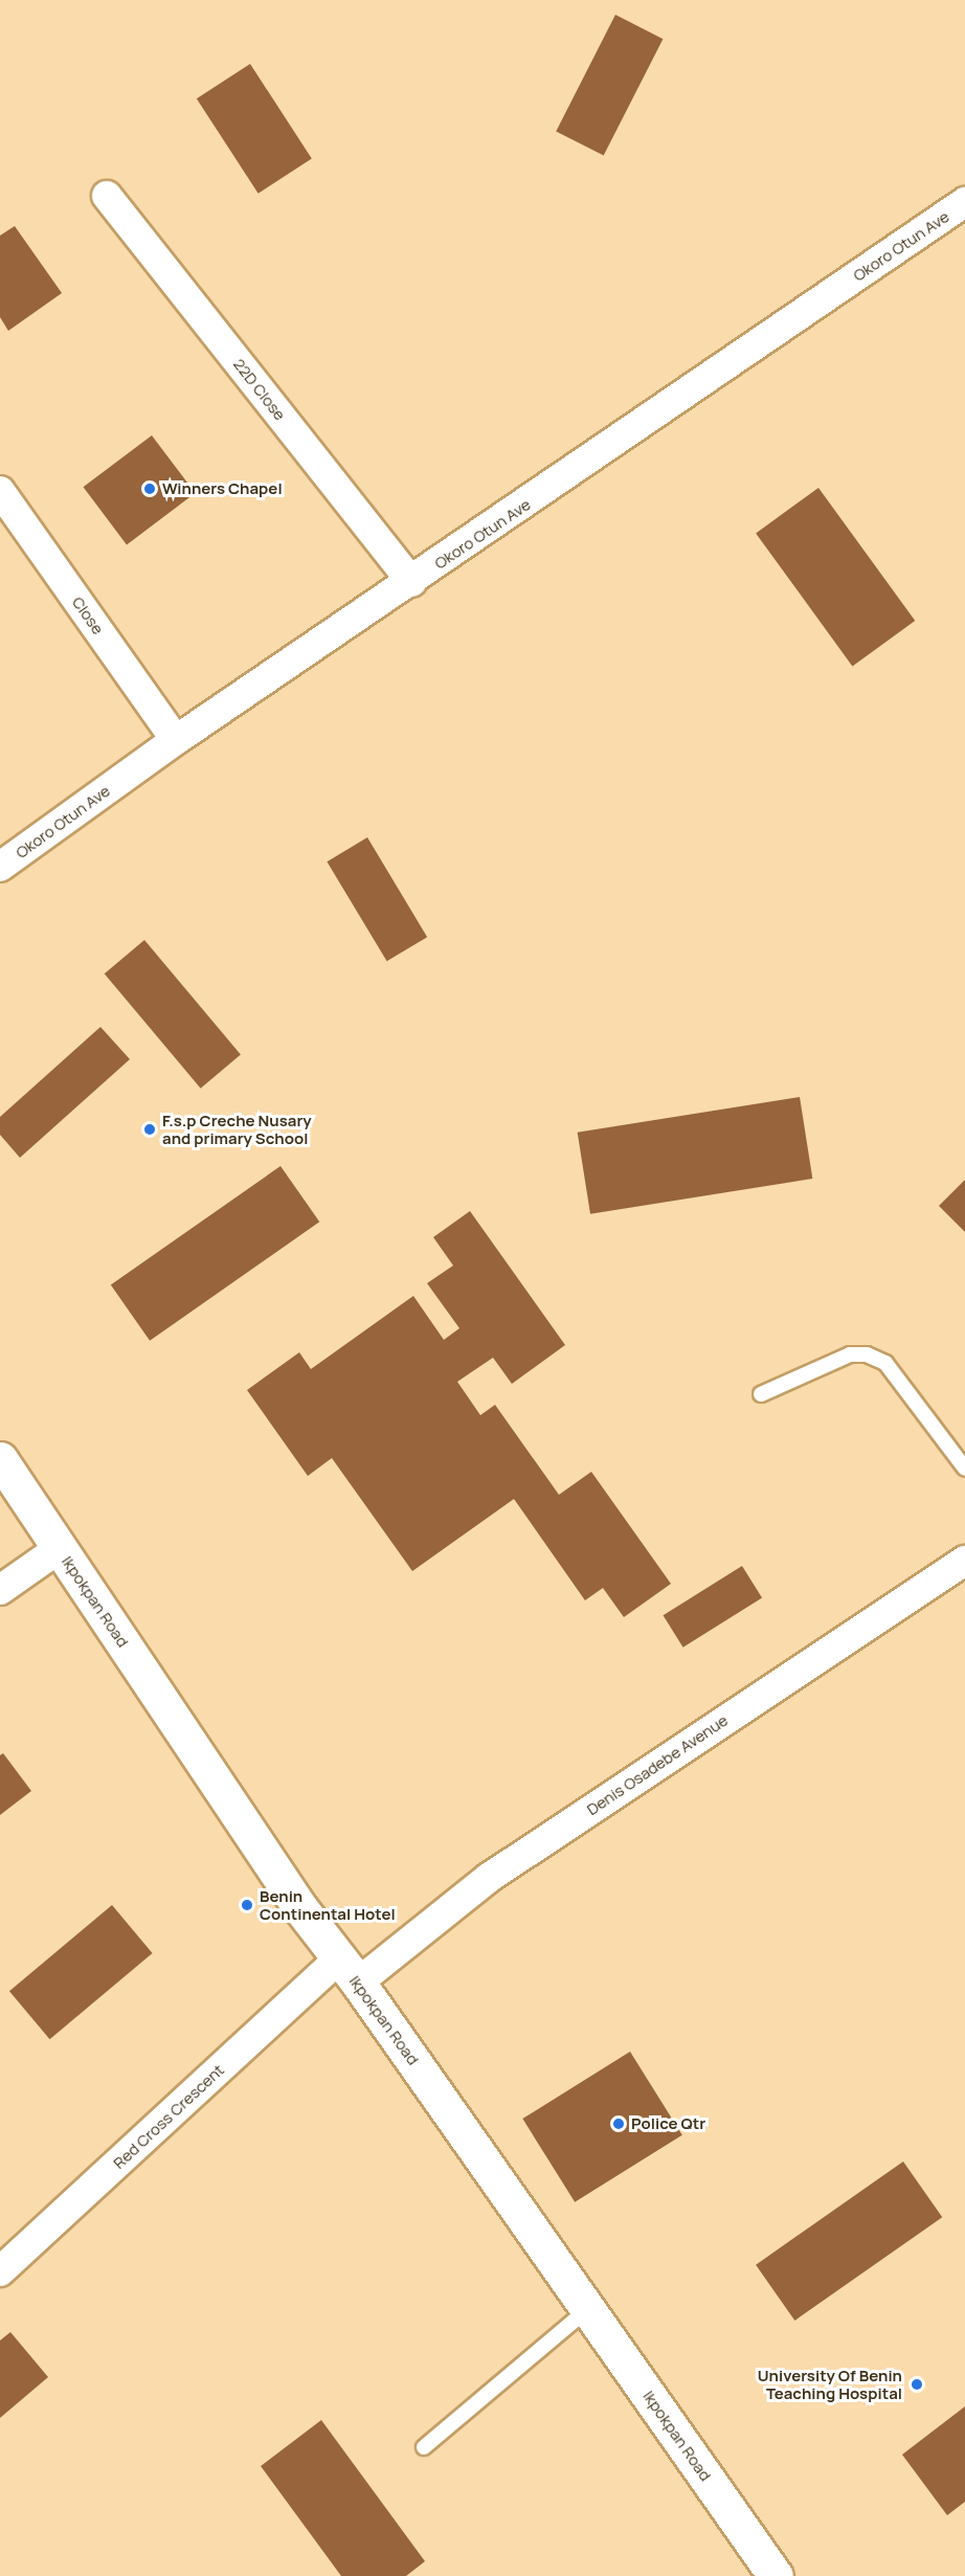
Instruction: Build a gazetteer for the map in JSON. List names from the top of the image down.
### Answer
{
  "streets": {
    "street": [
      "Okoro Otun Ave",
      "22D Close",
      "Close",
      "Ikpokpan Road",
      "Denis Osadebe Avenue",
      "Red Cross Crescent"
    ]
  },
  "crossings": [
    ["Okoro Otun Ave", "22D Close"],
    ["Okoro Otun Ave", "Close"],
    ["Ikpokpan Road", "Denis Osadebe Avenue"],
    ["Ikpokpan Road", "Red Cross Crescent"],
    ["Denis Osadebe Avenue", "Red Cross Crescent"]
  ],
  "places": [
    "Winners Chapel",
    "F.s.p Creche Nusary and primary School",
    "Benin Continental Hotel",
    "Police Qtr",
    "University Of Benin Teaching Hospital"
  ]
}
